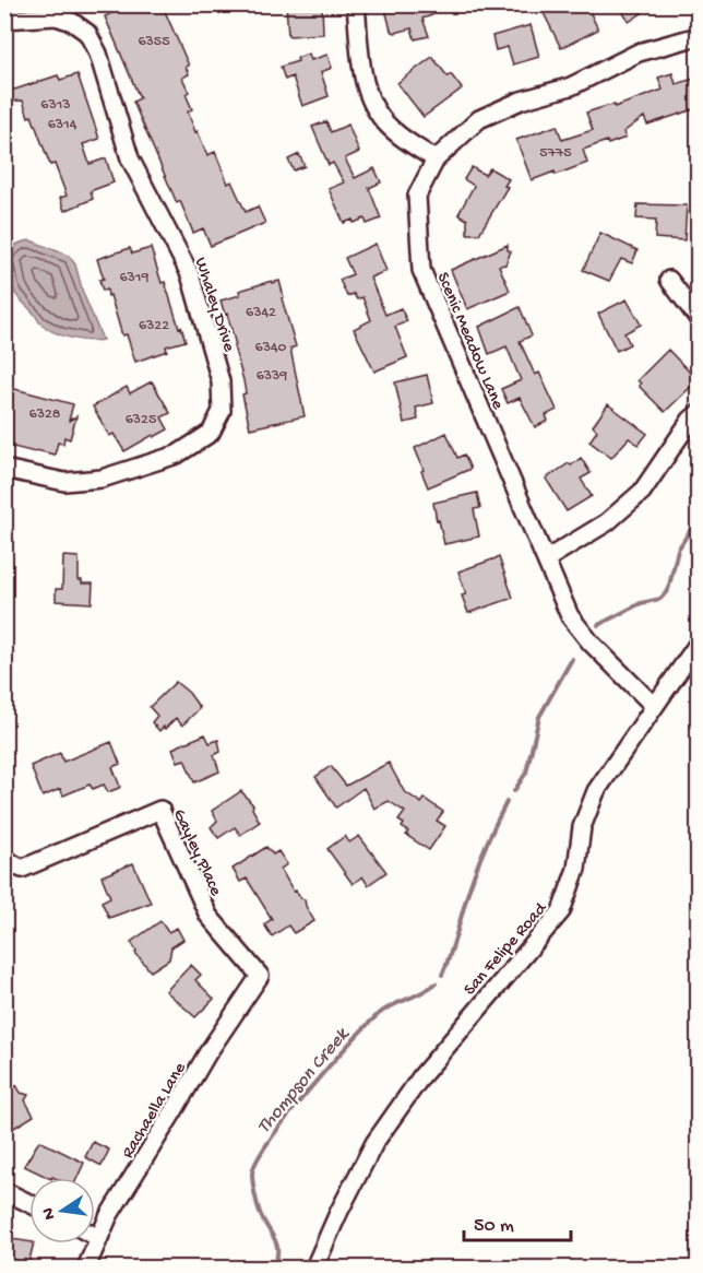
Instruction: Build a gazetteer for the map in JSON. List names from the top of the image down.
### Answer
{
  "streets": {
    "street": [
      "Whaley Drive",
      "Scenic Meadow Lane",
      "Gayley Place",
      "San Felipe Road",
      "Rachaella Lane"
    ]
  },
  "crossings": [
    ["Scenic Meadow Lane", "San Felipe Road"],
    ["Gayley Place", "Rachaella Lane"]
  ],
  "water": ["Thompson Creek"],
  "house_numbers": [
    "6355",
    "6313",
    "6314",
    "5775",
    "6319",
    "6342",
    "6322",
    "6340",
    "6339",
    "6328",
    "6325"
  ],
  "scale_bar": "50 m",
  "north": "left"
}
